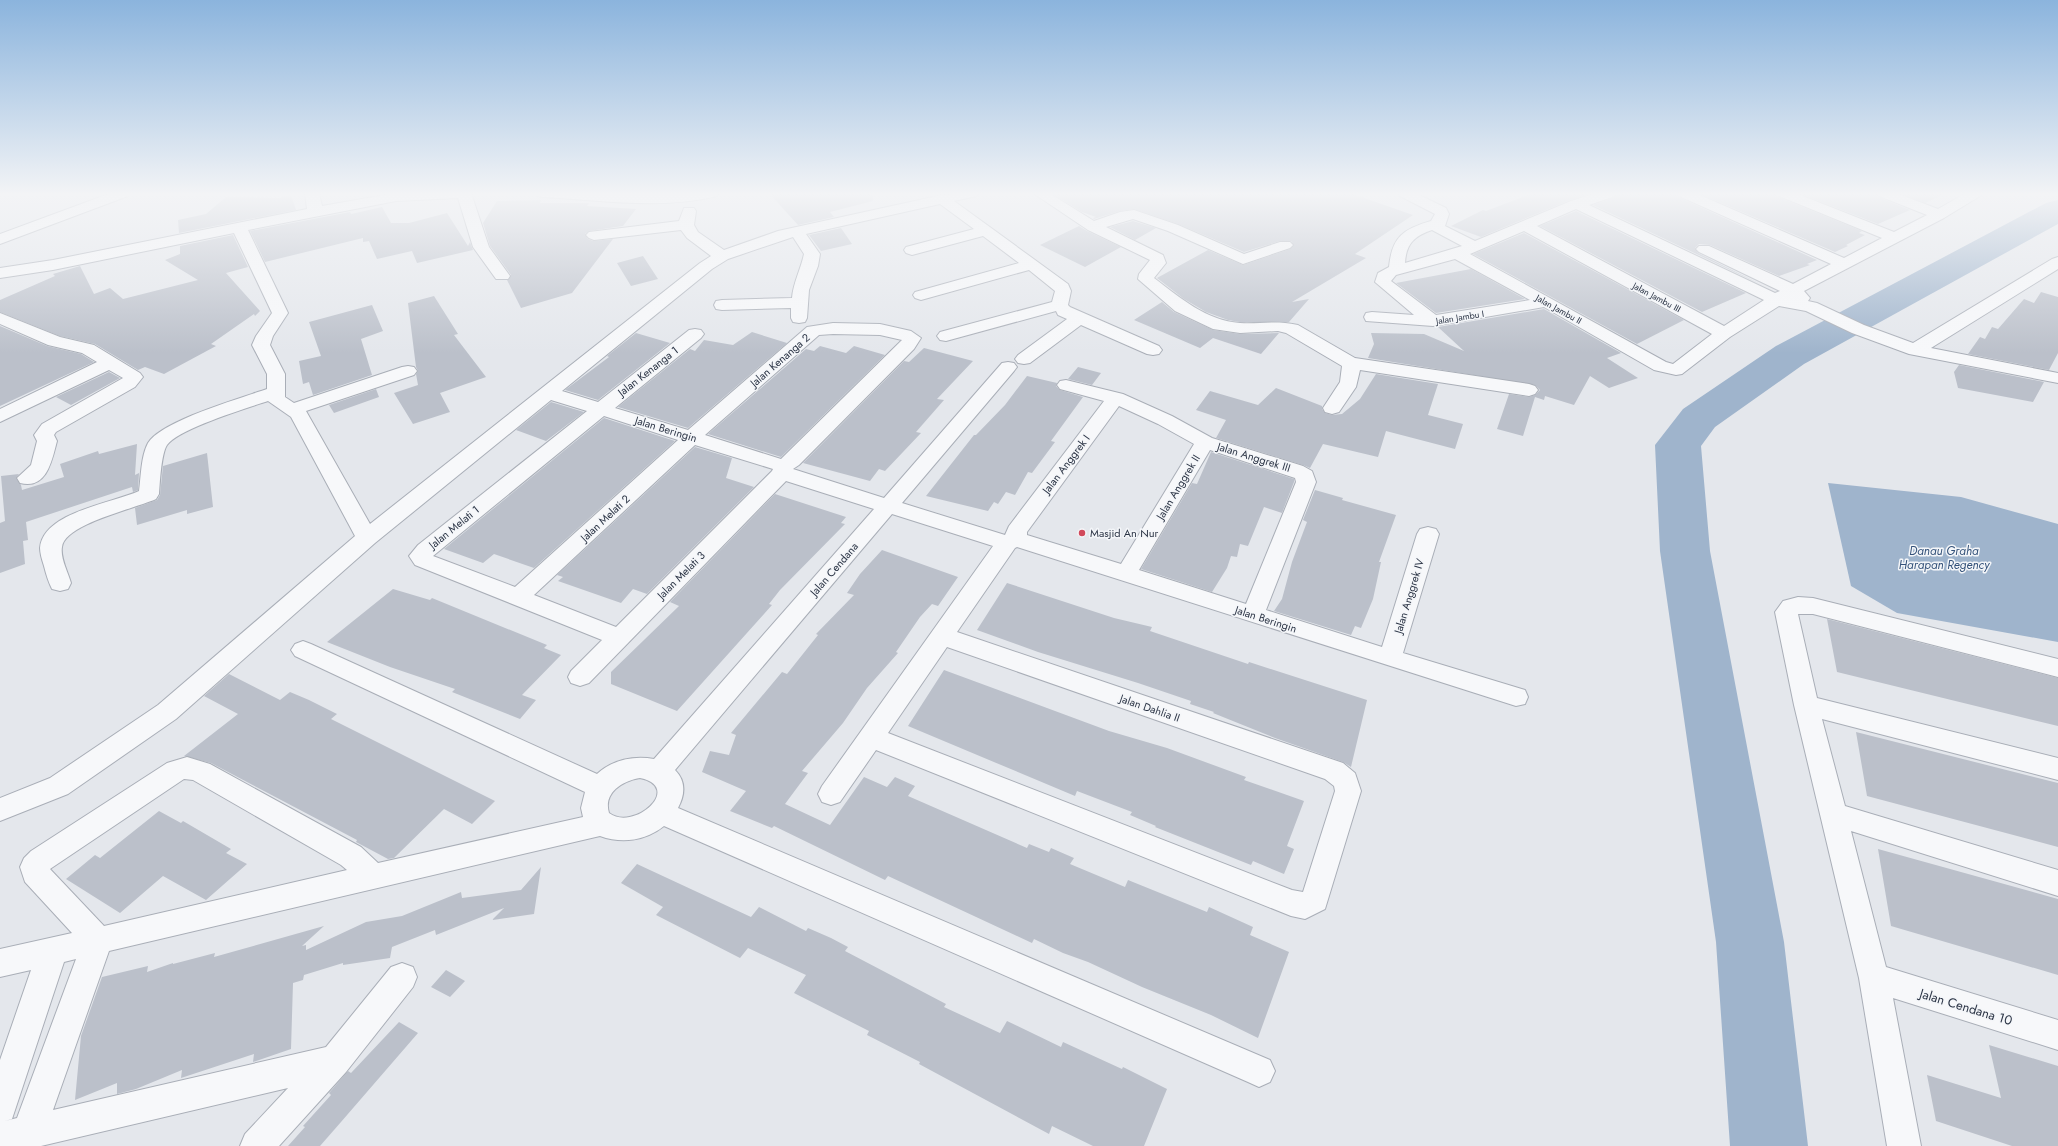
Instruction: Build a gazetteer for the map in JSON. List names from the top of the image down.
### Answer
{
  "streets": {
    "street": [
      "Jalan Jambu III",
      "Jalan Jambu II",
      "Jalan Jambu I",
      "Jalan Kenanga 2",
      "Jalan Kenanga 1",
      "Jalan Beringin",
      "Jalan Anggrek III",
      "Jalan Anggrek I",
      "Jalan Anggrek II",
      "Jalan Melati 2",
      "Jalan Melati 1",
      "Jalan Cendana",
      "Jalan Melati 3",
      "Jalan Anggrek IV",
      "Jalan Dahlia II",
      "Jalan Cendana 10"
    ]
  },
  "crossings": [
    ["Jalan Jambu III", "Jalan Jambu II"],
    ["Jalan Jambu II", "Jalan Jambu I"],
    ["Jalan Kenanga 2", "Jalan Beringin"],
    ["Jalan Kenanga 2", "Jalan Melati 2"],
    ["Jalan Kenanga 2", "Jalan Melati 3"],
    ["Jalan Kenanga 1", "Jalan Beringin"],
    ["Jalan Kenanga 1", "Jalan Melati 1"],
    ["Jalan Beringin", "Jalan Anggrek III"],
    ["Jalan Beringin", "Jalan Anggrek I"],
    ["Jalan Beringin", "Jalan Anggrek II"],
    ["Jalan Beringin", "Jalan Melati 2"],
    ["Jalan Beringin", "Jalan Melati 1"],
    ["Jalan Beringin", "Jalan Cendana"],
    ["Jalan Beringin", "Jalan Melati 3"],
    ["Jalan Beringin", "Jalan Anggrek IV"],
    ["Jalan Anggrek III", "Jalan Anggrek I"],
    ["Jalan Anggrek III", "Jalan Anggrek II"],
    ["Jalan Anggrek I", "Jalan Dahlia II"],
    ["Jalan Melati 2", "Jalan Melati 1"],
    ["Jalan Melati 1", "Jalan Melati 3"]
  ],
  "water": ["Danau Graha Harapan Regency"],
  "places": ["Masjid An Nur"]
}
